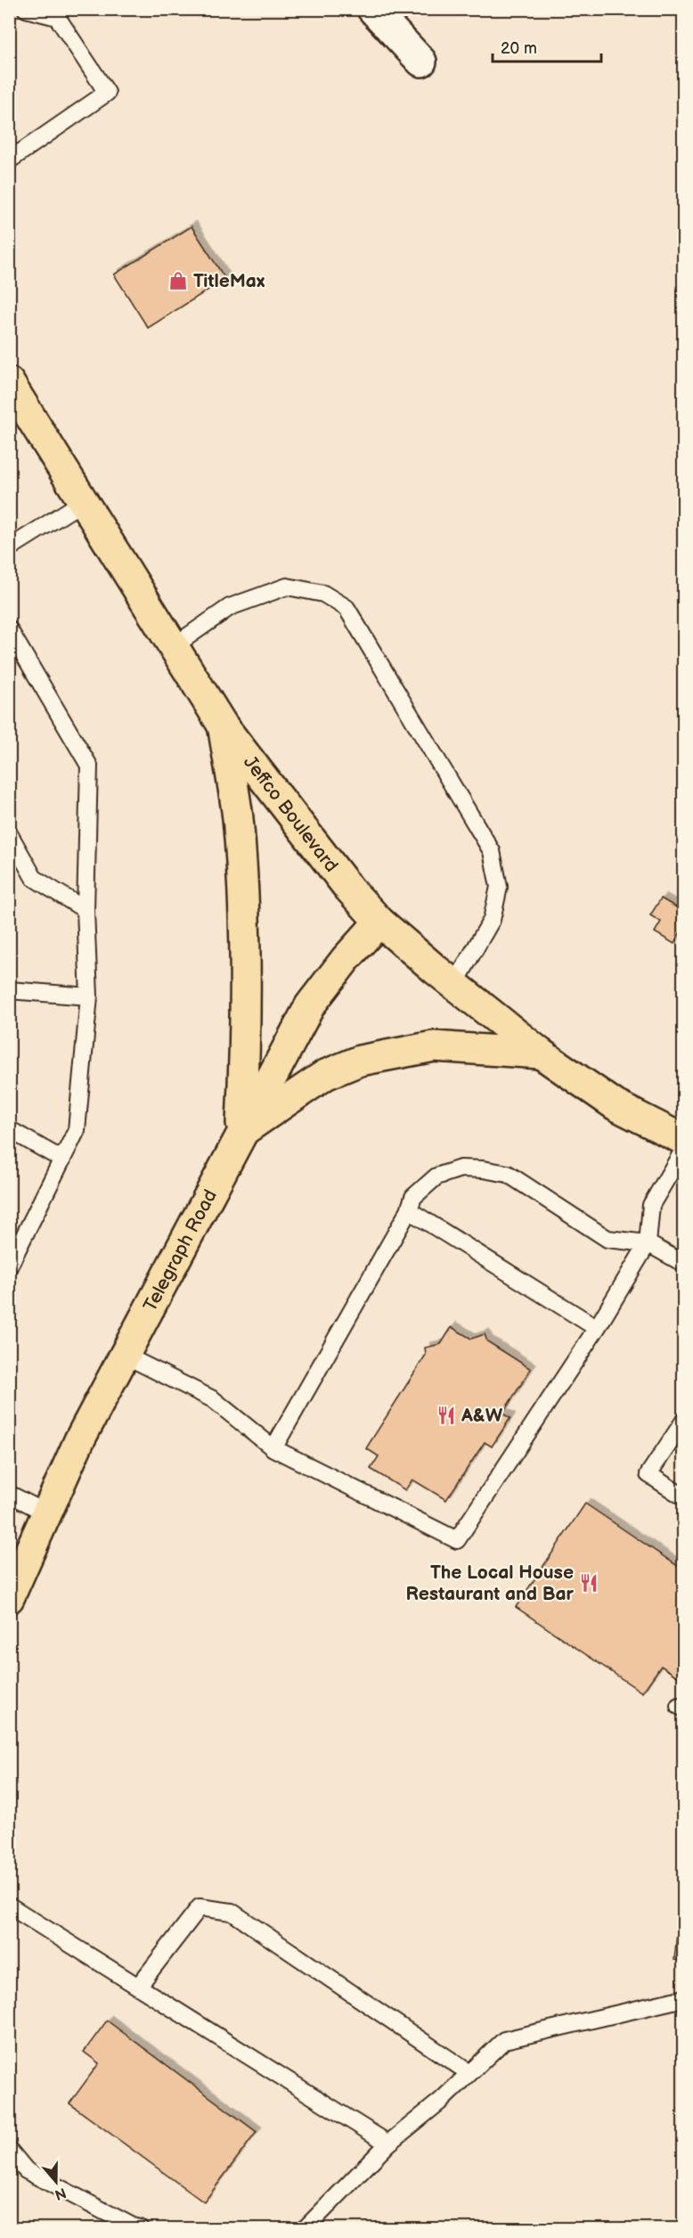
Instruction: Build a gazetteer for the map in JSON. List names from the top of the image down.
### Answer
{
  "streets": {
    "main road": ["Jeffco Boulevard", "Telegraph Road"]
  },
  "crossings": [
    ["Jeffco Boulevard", "Telegraph Road"]
  ],
  "places": {
    "shop": ["TitleMax"],
    "restaurant": ["A&W", "The Local House Restaurant and Bar"]
  },
  "scale_bar": "20 m",
  "north": "bottom"
}
